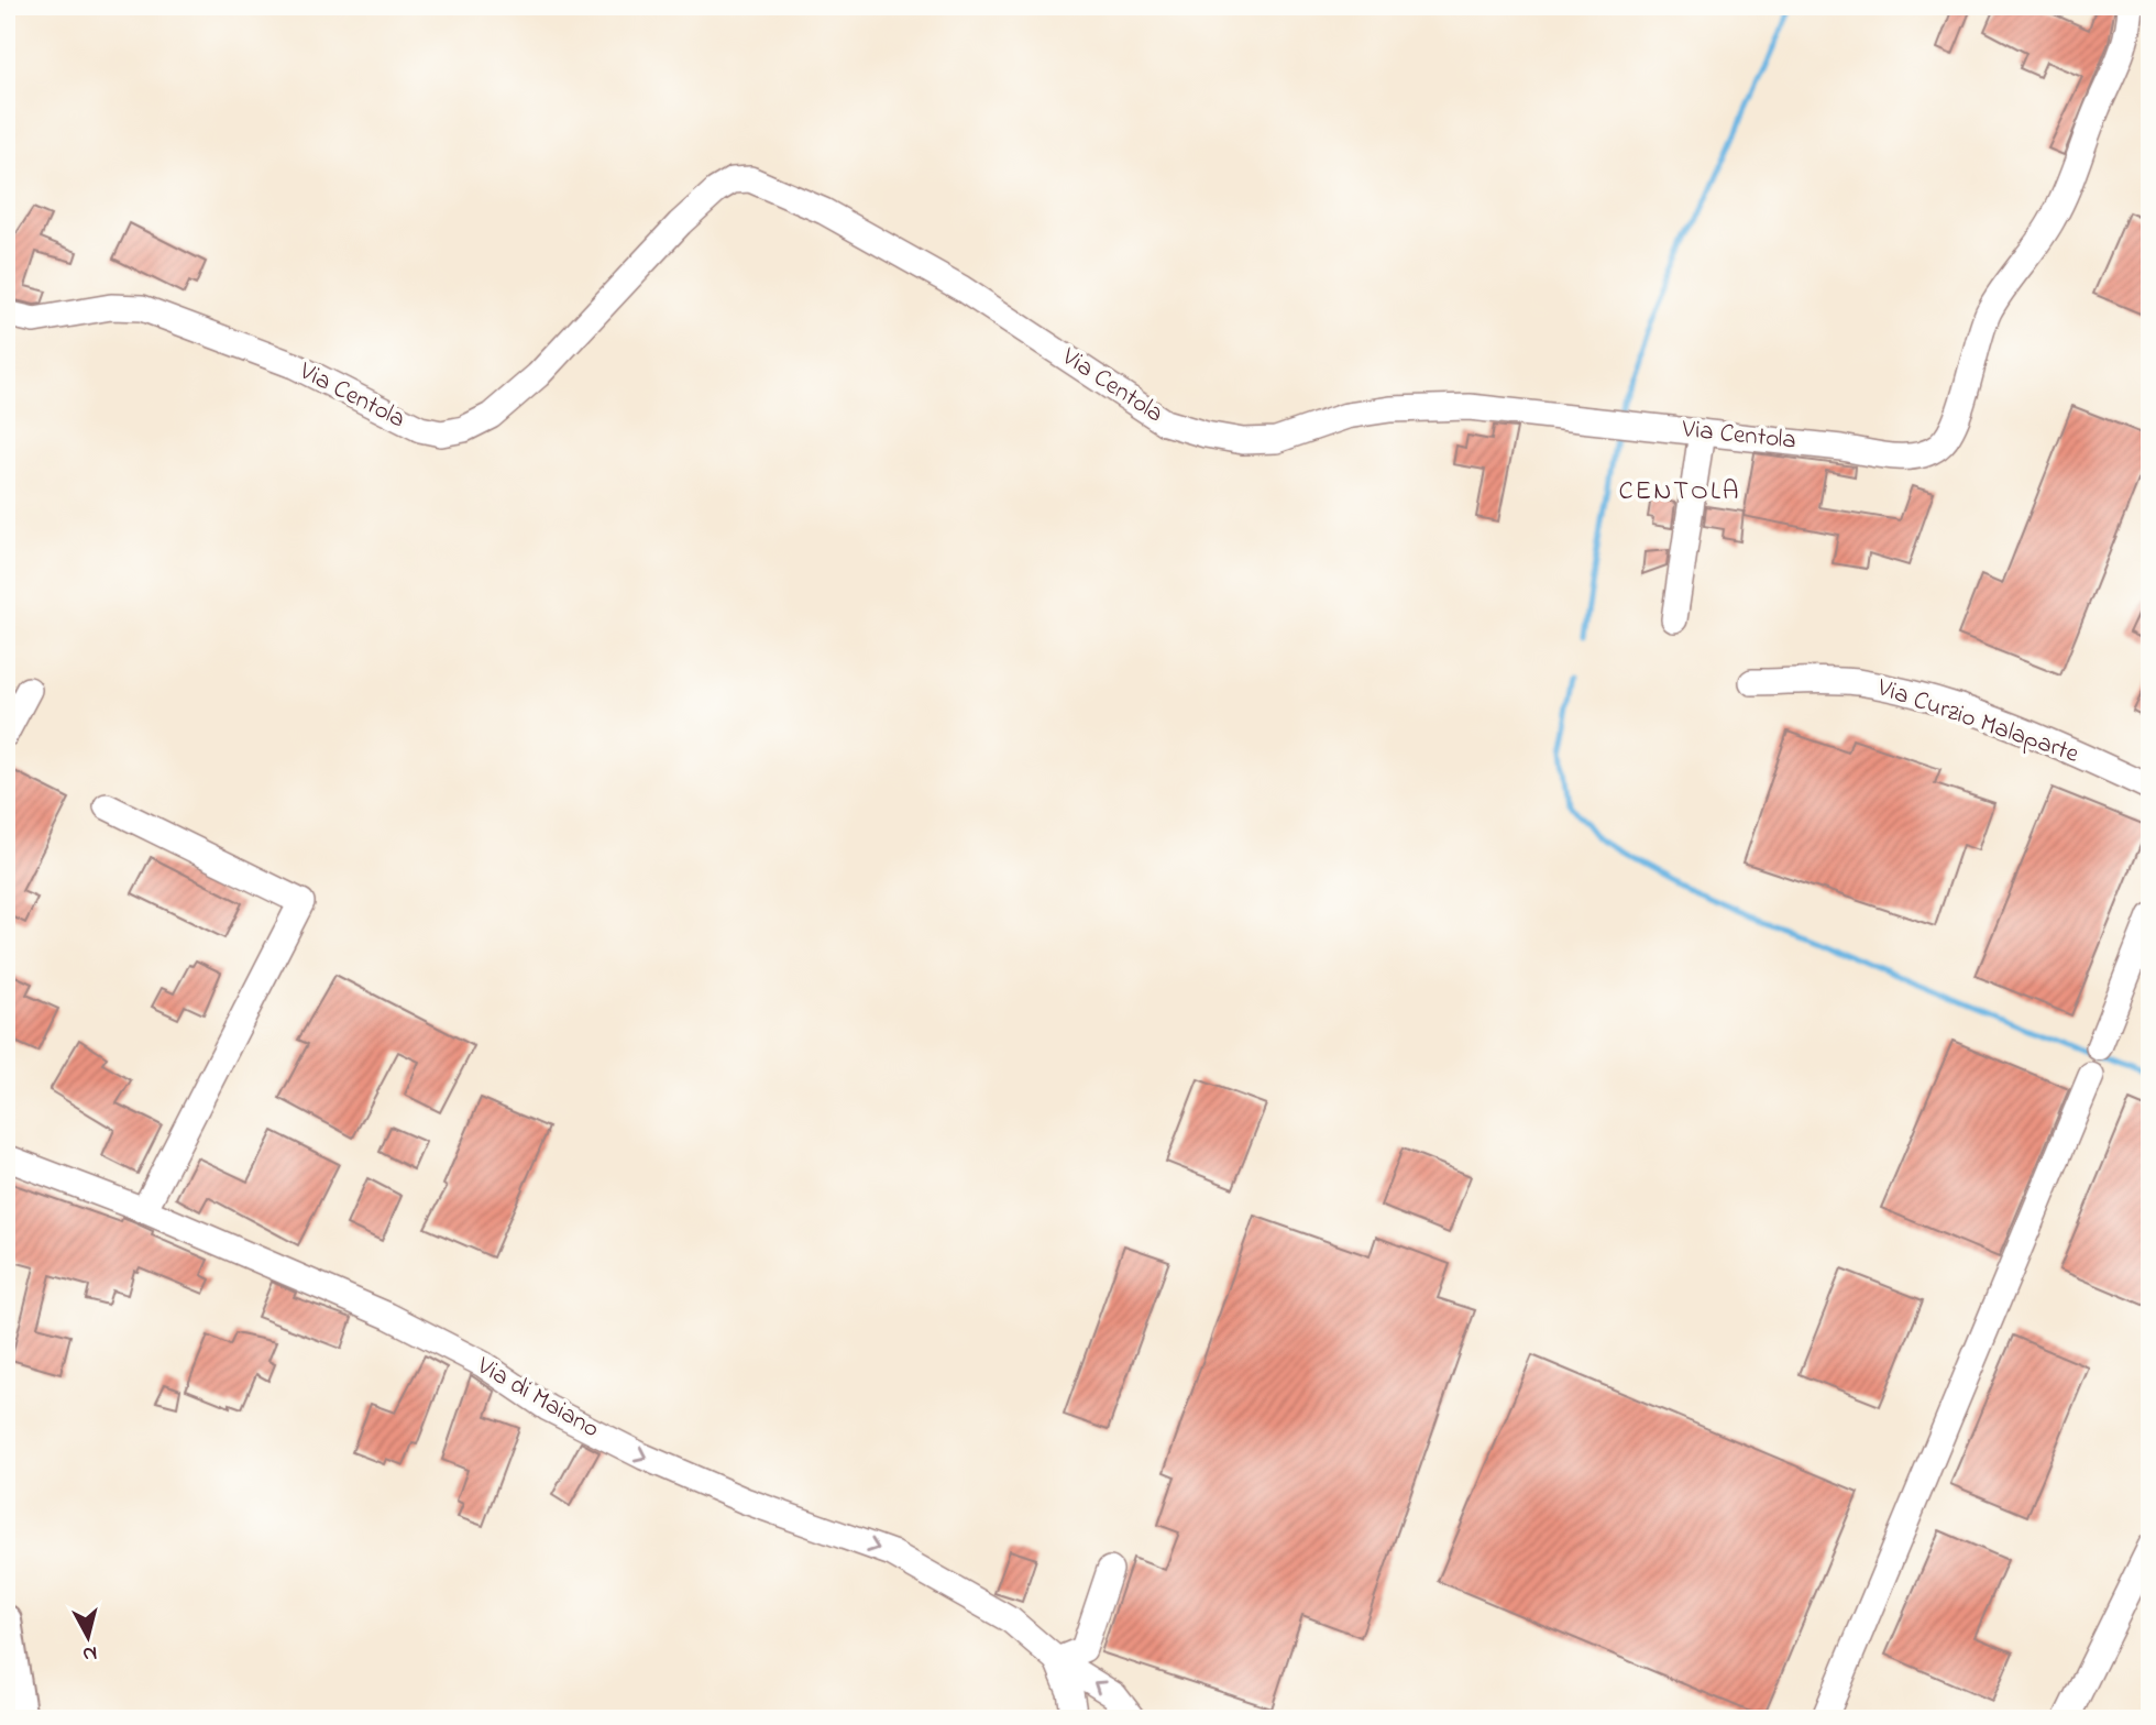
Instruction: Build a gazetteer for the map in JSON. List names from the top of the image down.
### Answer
{
  "streets": {
    "street": ["Via Centola", "Via Curzio Malaparte", "Via di Maiano"]
  },
  "one_way": ["Via di Maiano"],
  "districts": ["CENTOLA"],
  "north": "bottom"
}
